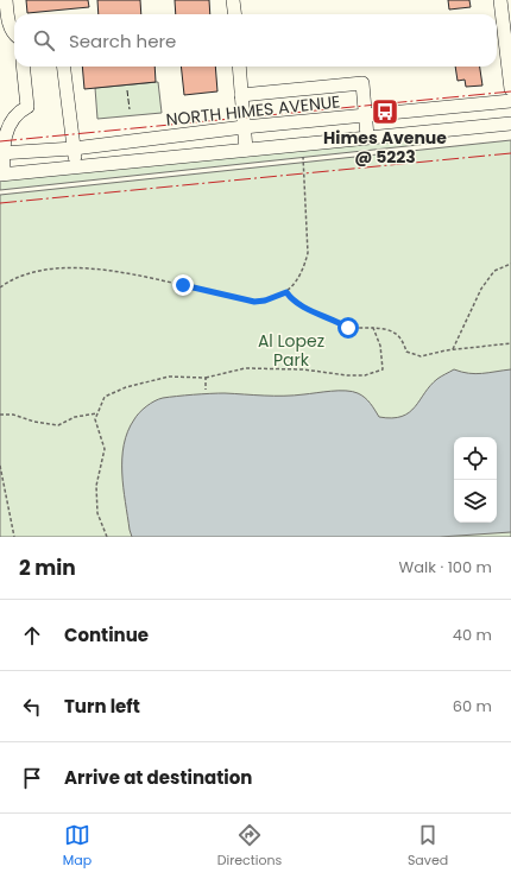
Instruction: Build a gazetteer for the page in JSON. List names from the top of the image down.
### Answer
{
  "streets": {
    "street": ["NORTH HIMES AVENUE"]
  },
  "parks": ["Al Lopez Park"],
  "places": {
    "bus stop": ["Himes Avenue @ 5223"]
  },
  "page": {
    "search": "Search here",
    "heading": ["2 min", "Walk · 100 m"],
    "list": [
      ["Continue", "40 m"],
      ["Turn left", "60 m"],
      "Arrive at destination"
    ],
    "nav": ["Map", "Directions", "Saved"]
  }
}
